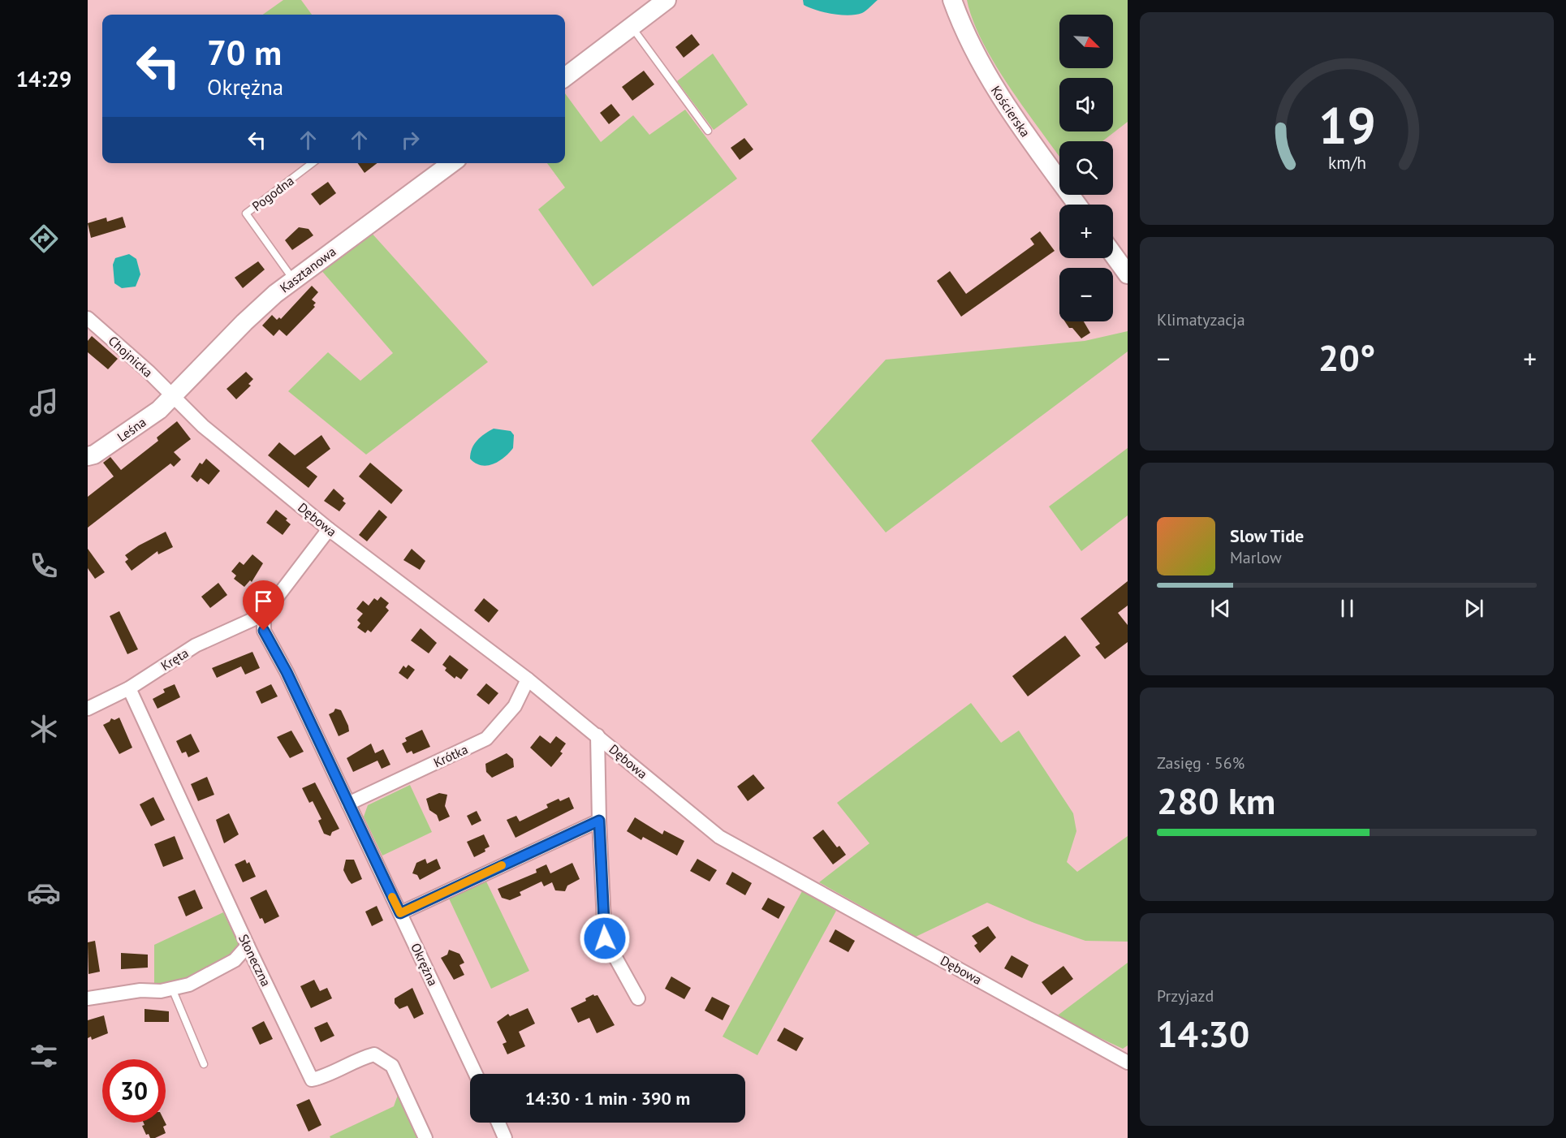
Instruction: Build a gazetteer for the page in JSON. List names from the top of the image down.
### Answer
{
  "streets": {
    "street": [
      "Kościerska",
      "Kasztanowa",
      "Chojnicka",
      "Leśna",
      "Dębowa",
      "Kręta",
      "Krótka",
      "Słoneczna",
      "Okrężna"
    ],
    "lane": ["Pogodna"]
  },
  "crossings": [
    ["Pogodna", "Kasztanowa"],
    ["Kasztanowa", "Chojnicka"],
    ["Kasztanowa", "Leśna"],
    ["Kasztanowa", "Dębowa"],
    ["Chojnicka", "Leśna"],
    ["Chojnicka", "Dębowa"],
    ["Leśna", "Dębowa"],
    ["Dębowa", "Krótka"],
    ["Kręta", "Słoneczna"],
    ["Kręta", "Okrężna"],
    ["Krótka", "Okrężna"]
  ],
  "north": "bottom right",
  "page": {
    "tabs": "14:29",
    "map_buttons": ["+", "−"],
    "turn": ["70 m", "Okrężna"],
    "tile": [
      "Klimatyzacja",
      ["Zasięg · 56%", "280 km"],
      ["Przyjazd", "14:30"]
    ],
    "heat": ["−", "20°", "+"],
    "song": ["Slow Tide", "Marlow"],
    "limit": "30",
    "trip": "14:30 · 1 min · 390 m",
    "gauge": ["19", "km/h"]
  }
}
